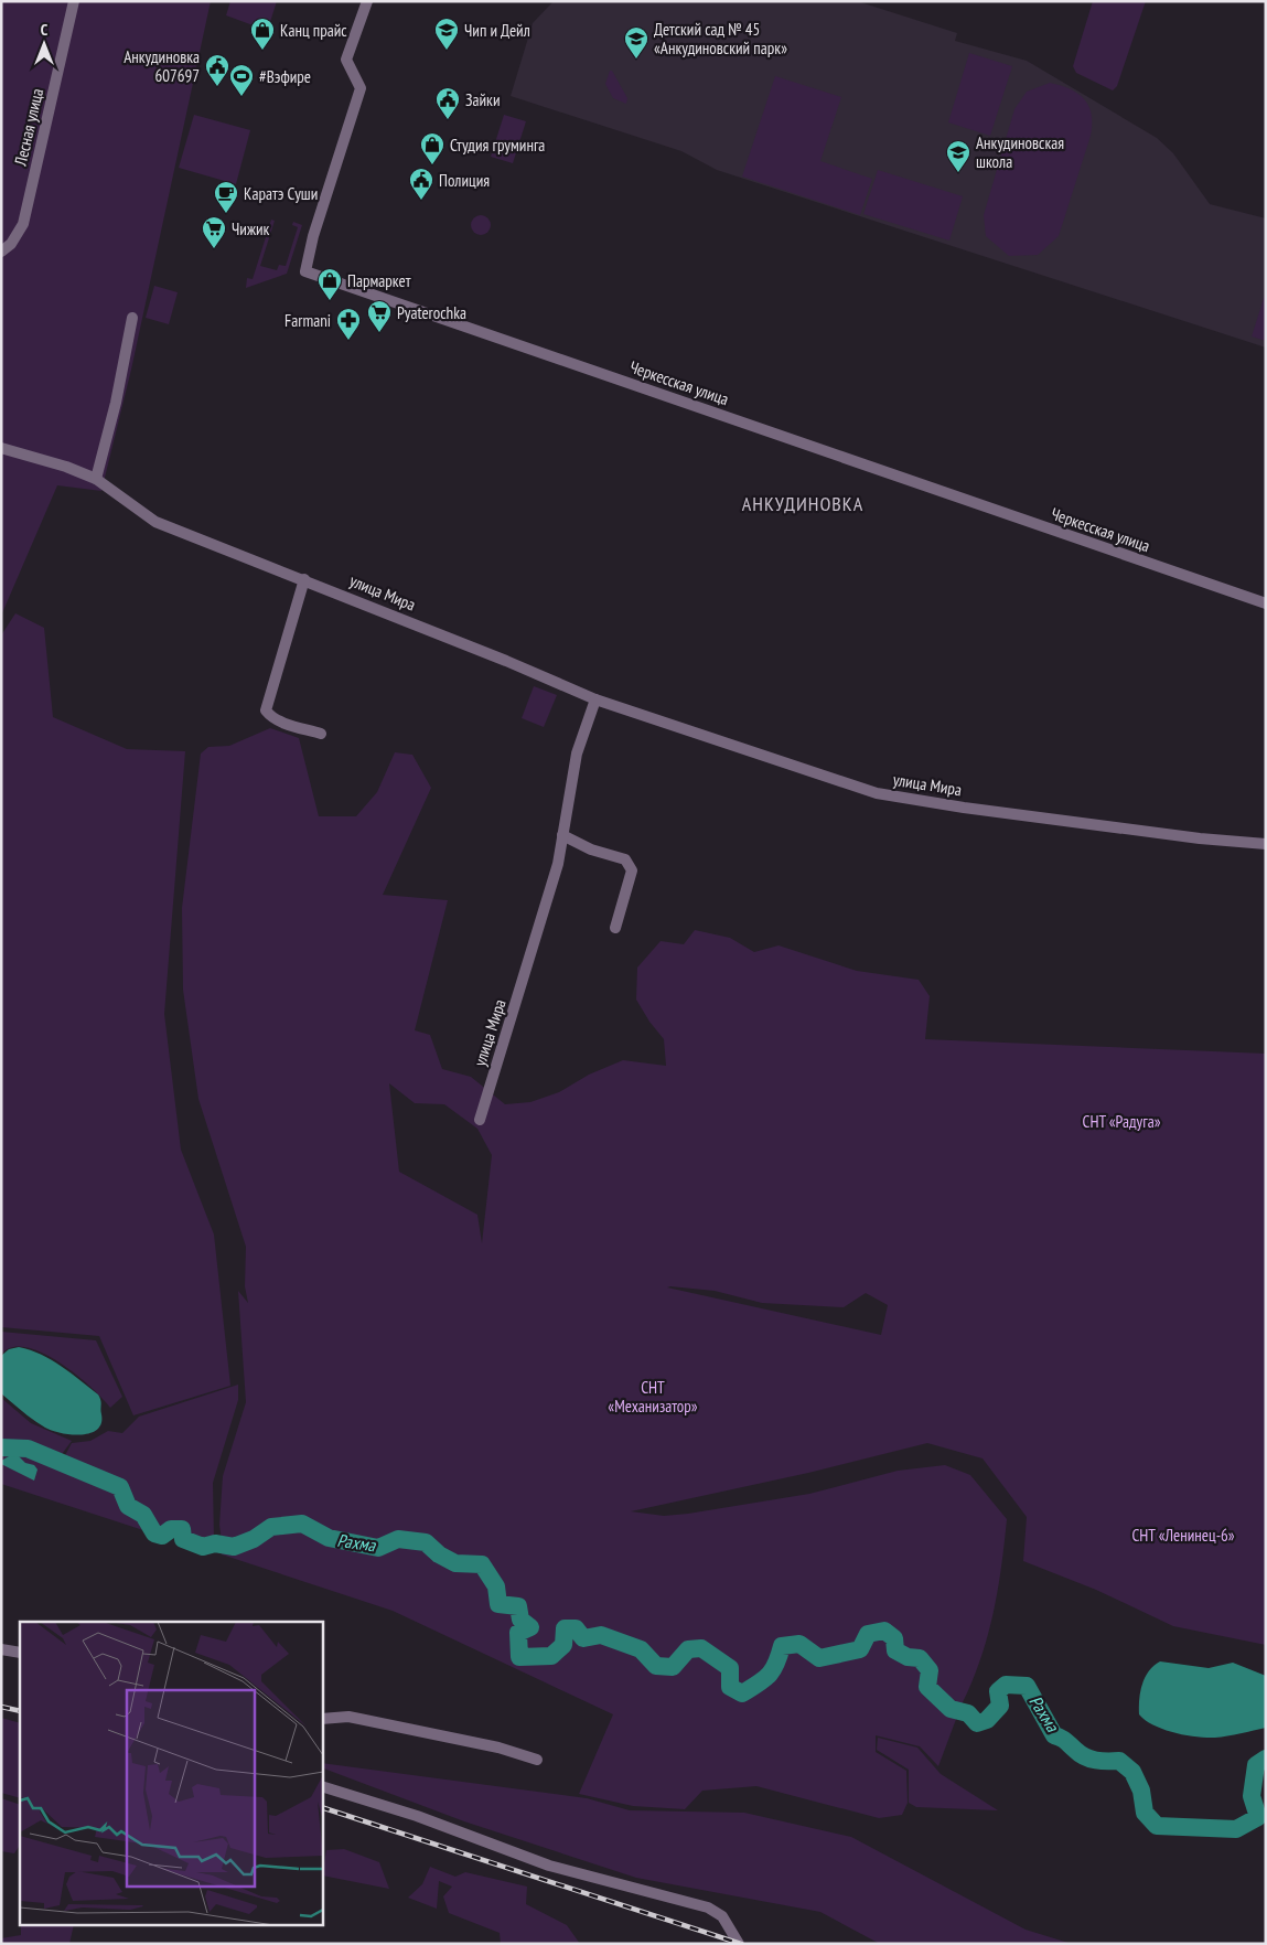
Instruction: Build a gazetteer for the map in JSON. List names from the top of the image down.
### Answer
{
  "streets": {
    "street": ["Лесная улица", "Черкесская улица", "улица Мира"]
  },
  "districts": ["АНКУДИНОВКА"],
  "water": ["Рахма"],
  "parks": ["СНТ «Радуга»", "СНТ «Механизатор»", "СНТ «Ленинец-6»"],
  "places": {
    "shop": ["Канц прайс", "Студия груминга", "Пармаркет"],
    "school or university": ["Чип и Дейл", "Детский сад № 45 «Анкудиновский парк»", "Анкудиновская школа"],
    "public building": ["Анкудиновка 607697", "Зайки", "Полиция"],
    "sports": ["#Вэфире"],
    "cafe": ["Каратэ Суши"],
    "supermarket": ["Чижик", "Pyaterochka"],
    "pharmacy": ["Farmani"]
  },
  "north": "top"
}
